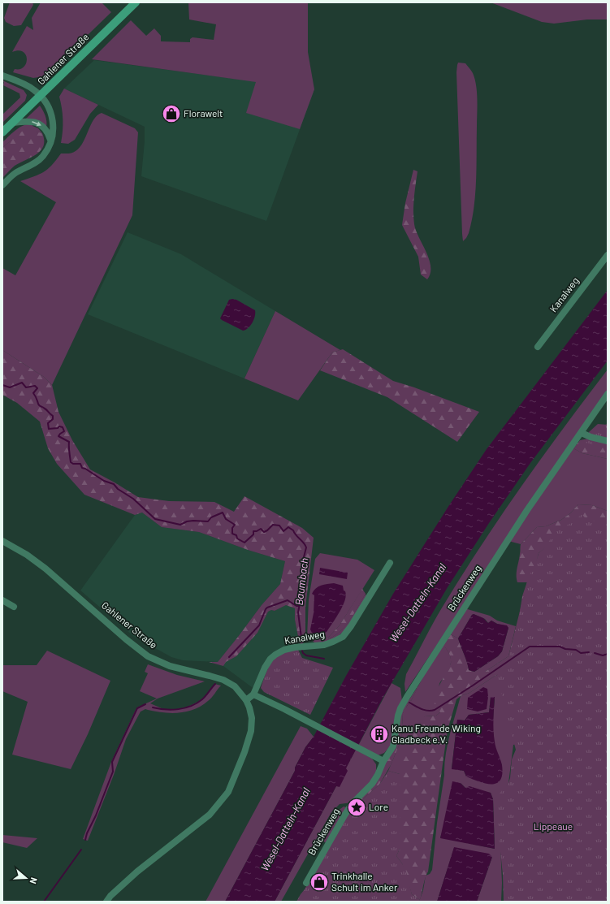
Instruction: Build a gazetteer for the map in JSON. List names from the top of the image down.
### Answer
{
  "streets": {
    "main road": ["Gahlener Straße"],
    "street": ["Kanalweg", "Brückenweg"]
  },
  "crossings": [
    ["Gahlener Straße", "Kanalweg"]
  ],
  "water": ["Baumbach", "Wesel-Datteln-Kanal"],
  "parks": ["Lippeaue"],
  "places": {
    "shop": ["Florawelt", "Trinkhalle Schult im Anker"],
    "building": ["Kanu Freunde Wiking Gladbeck e.V."],
    "place": ["Lore"]
  },
  "north": "right"
}
